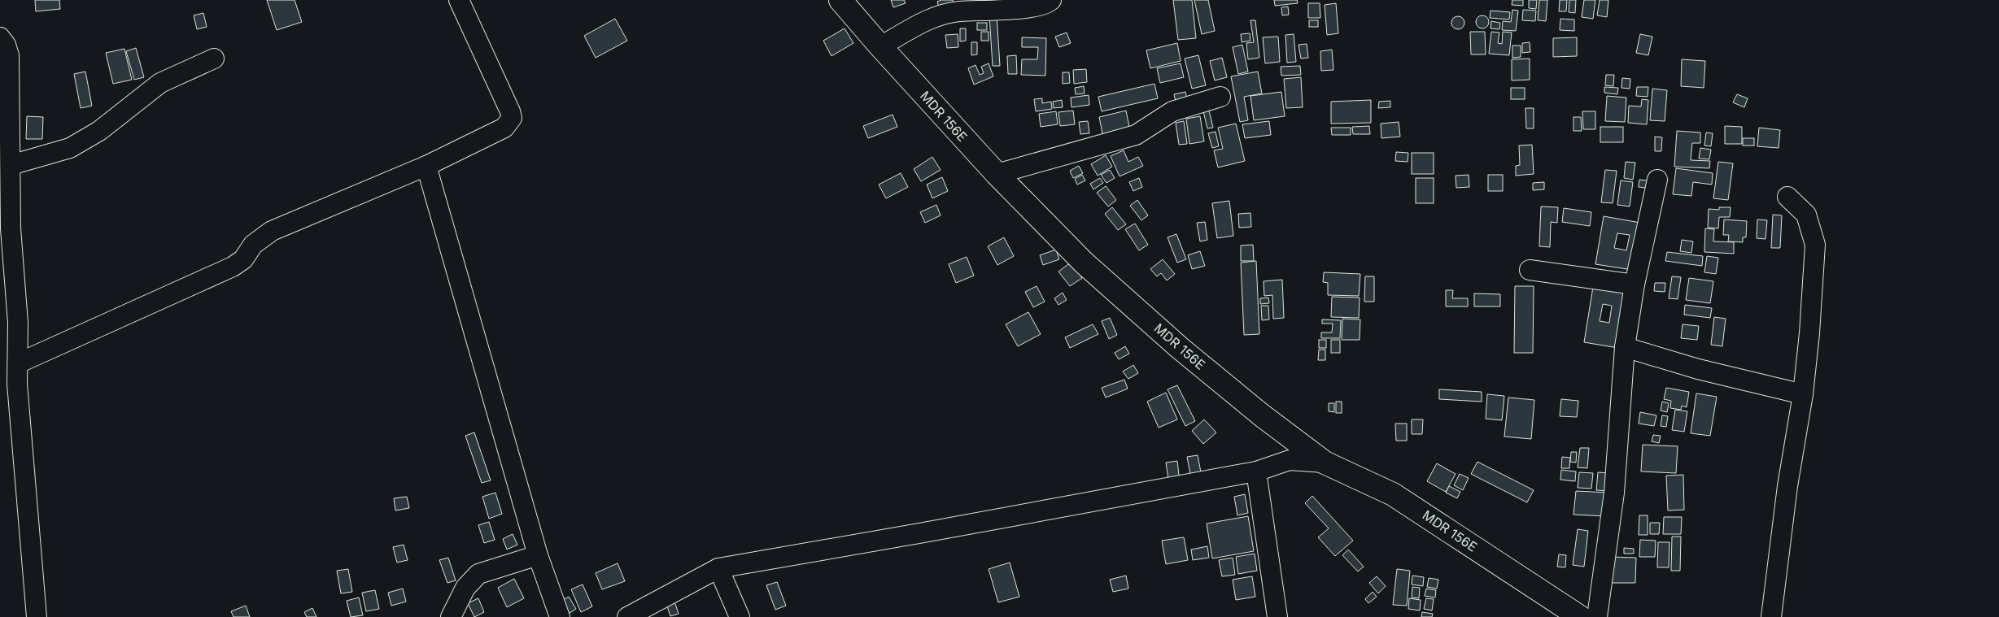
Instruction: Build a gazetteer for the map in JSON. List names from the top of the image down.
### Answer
{
  "streets": {
    "main road": ["MDR 156E"]
  }
}
